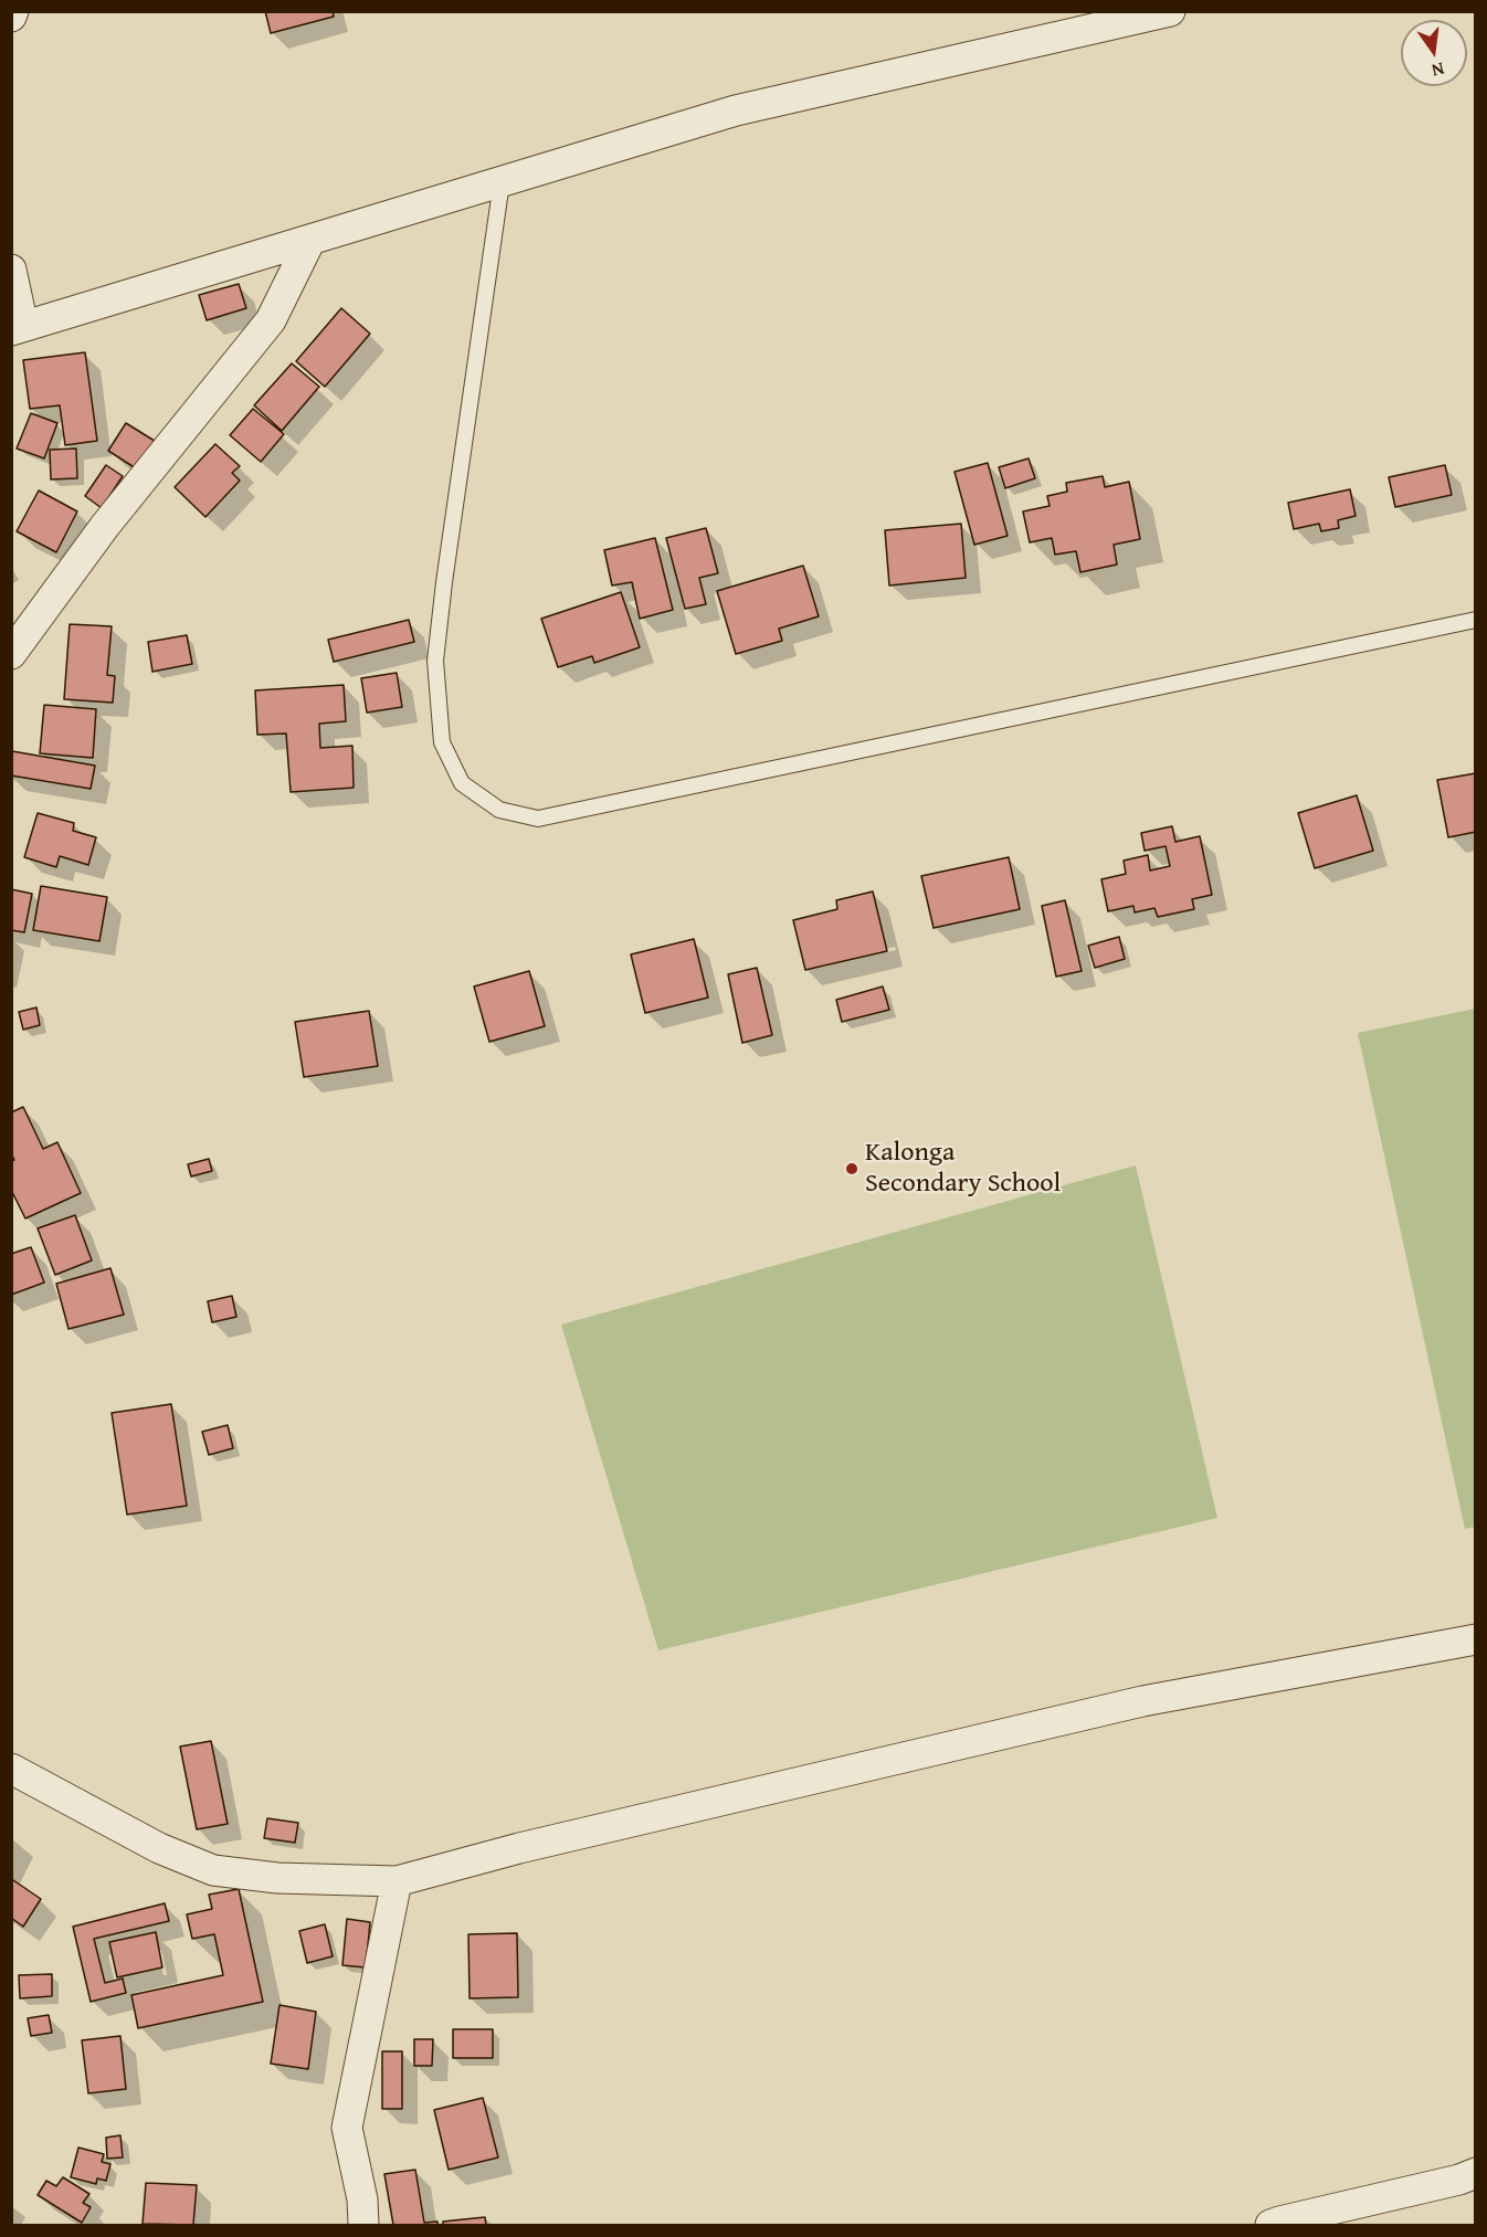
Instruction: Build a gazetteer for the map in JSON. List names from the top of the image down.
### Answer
{
  "places": ["Kalonga Secondary School"],
  "north": "bottom"
}
